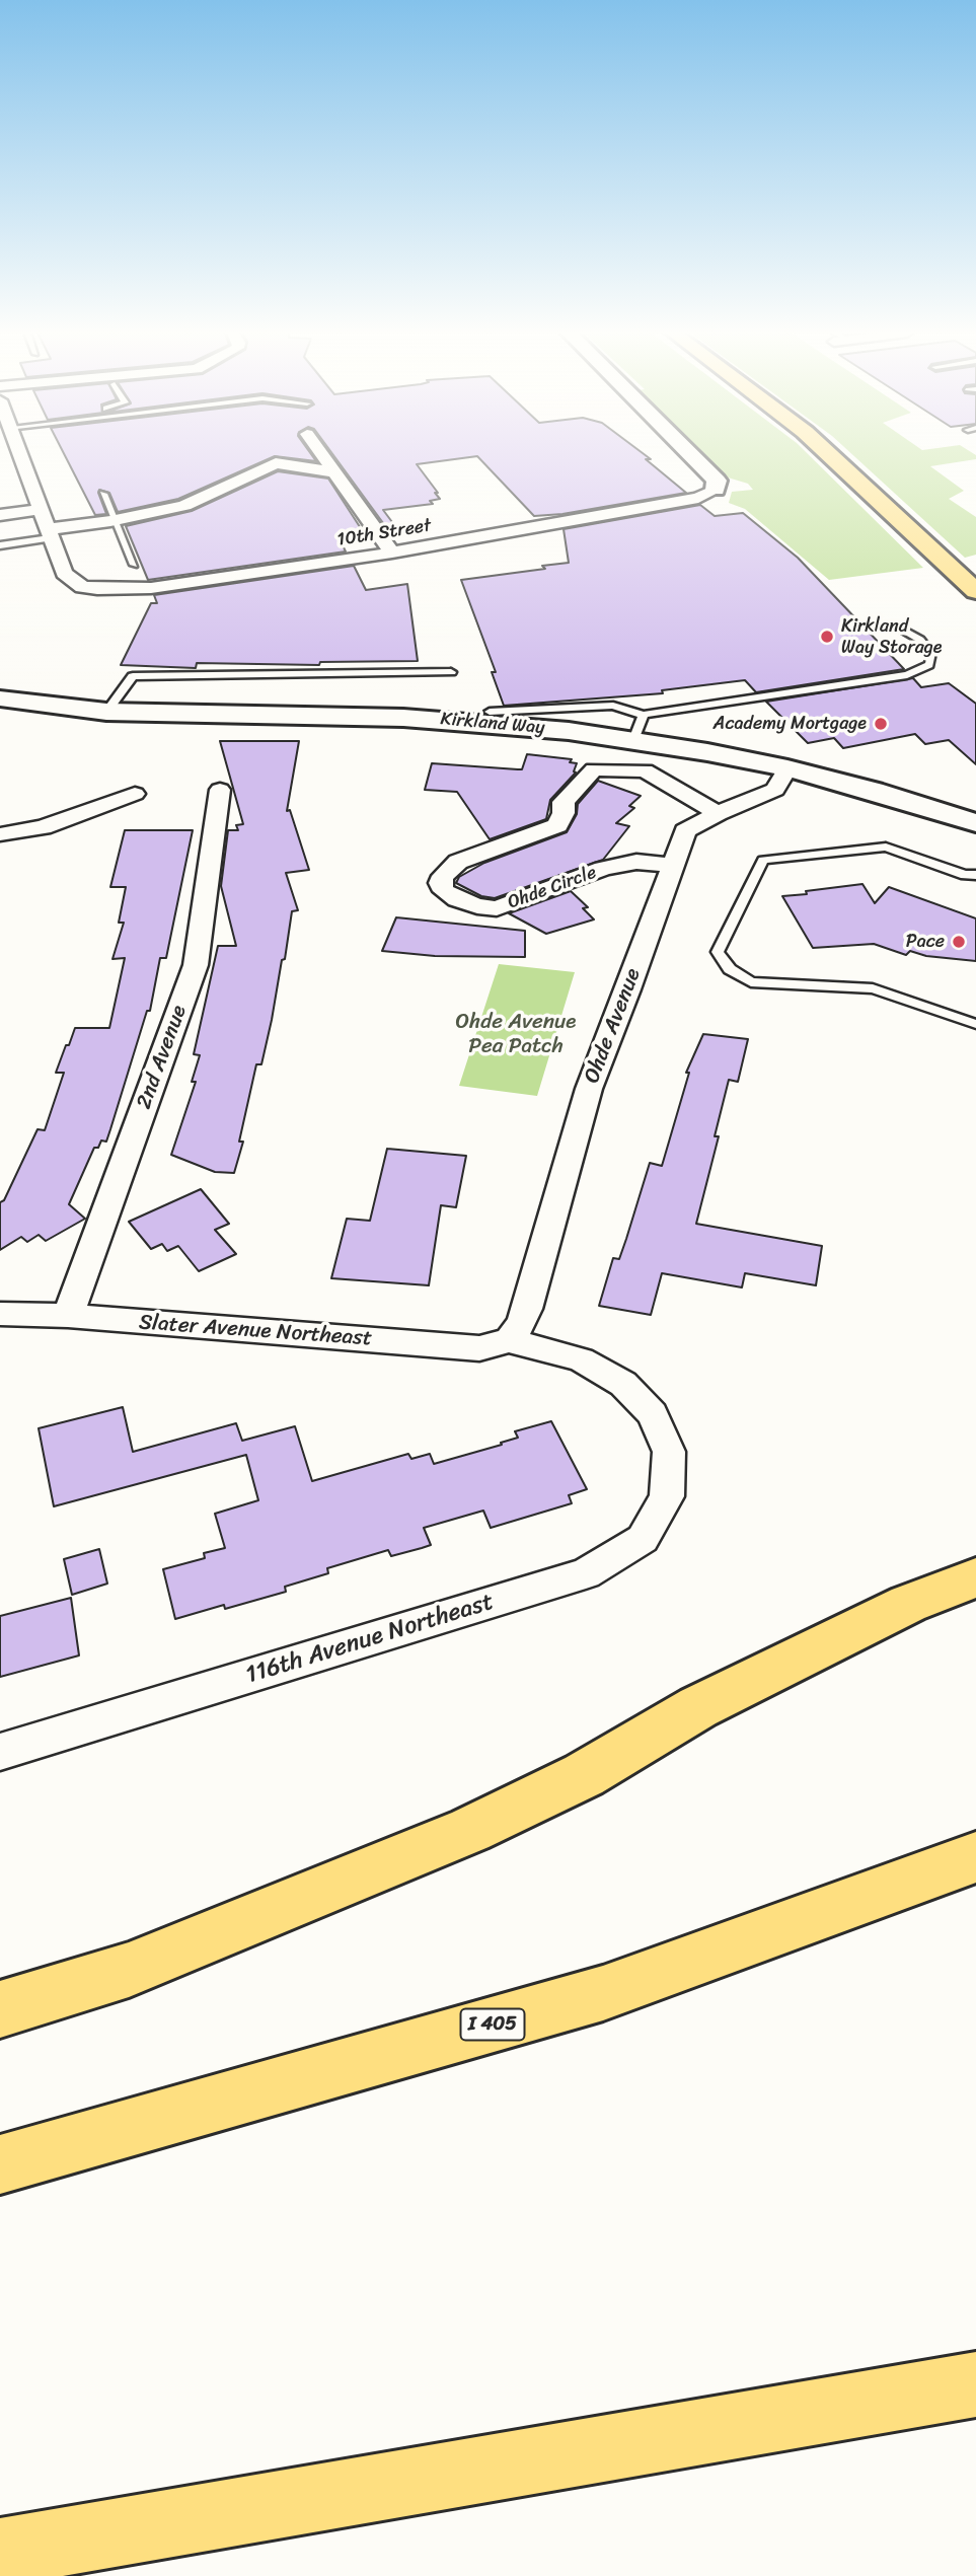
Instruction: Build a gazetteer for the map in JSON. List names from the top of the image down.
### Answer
{
  "streets": {
    "main road": ["Kirkland Way", "I 405"],
    "street": [
      "10th Street",
      "Ohde Circle",
      "Ohde Avenue",
      "2nd Avenue",
      "Slater Avenue Northeast",
      "116th Avenue Northeast"
    ]
  },
  "crossings": [
    ["Kirkland Way", "Ohde Avenue"],
    ["Ohde Circle", "Ohde Avenue"],
    ["Ohde Avenue", "Slater Avenue Northeast"],
    ["Ohde Avenue", "116th Avenue Northeast"],
    ["2nd Avenue", "Slater Avenue Northeast"],
    ["Slater Avenue Northeast", "116th Avenue Northeast"]
  ],
  "parks": ["Ohde Avenue Pea Patch"],
  "places": ["Kirkland Way Storage", "Academy Mortgage", "Pace"]
}
